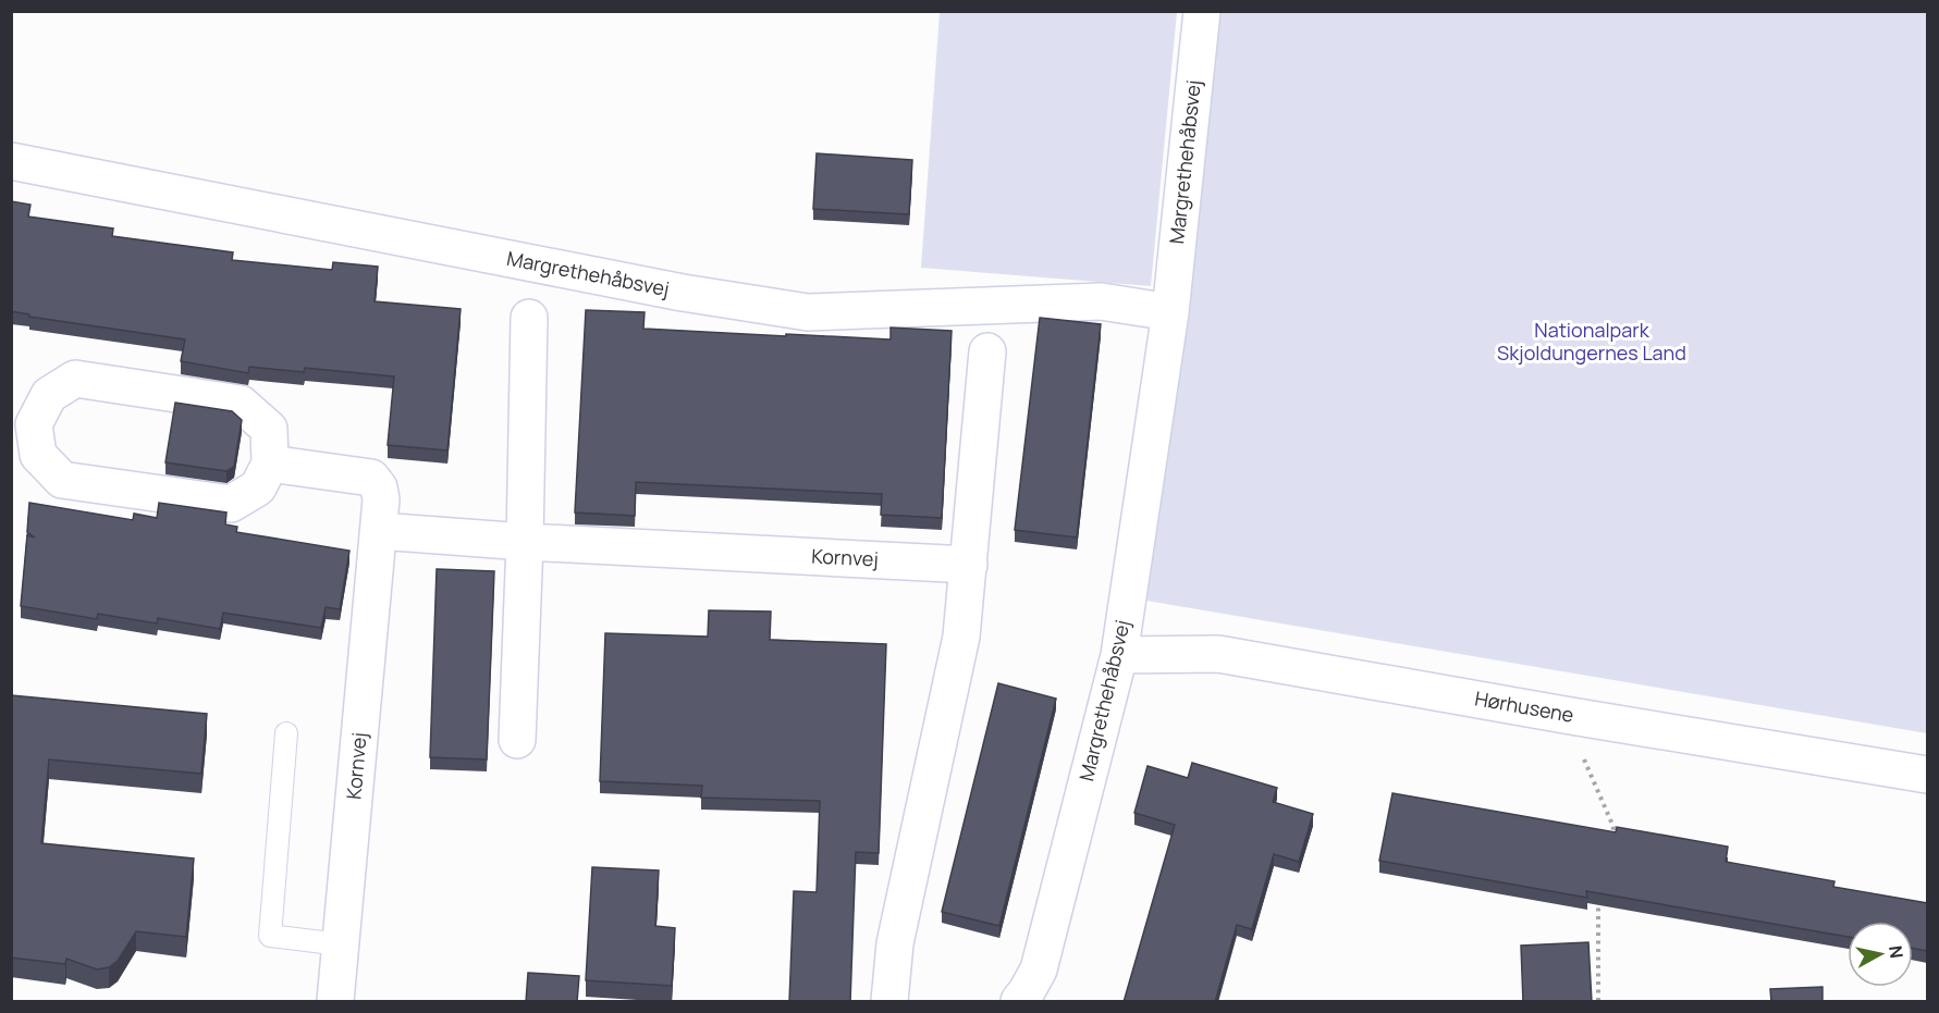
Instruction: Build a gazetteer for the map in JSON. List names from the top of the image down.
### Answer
{
  "streets": {
    "street": ["Margrethehåbsvej", "Kornvej", "Hørhusene"]
  },
  "crossings": [
    ["Margrethehåbsvej", "Hørhusene"]
  ],
  "parks": ["Nationalpark Skjoldungernes Land"],
  "north": "right"
}
